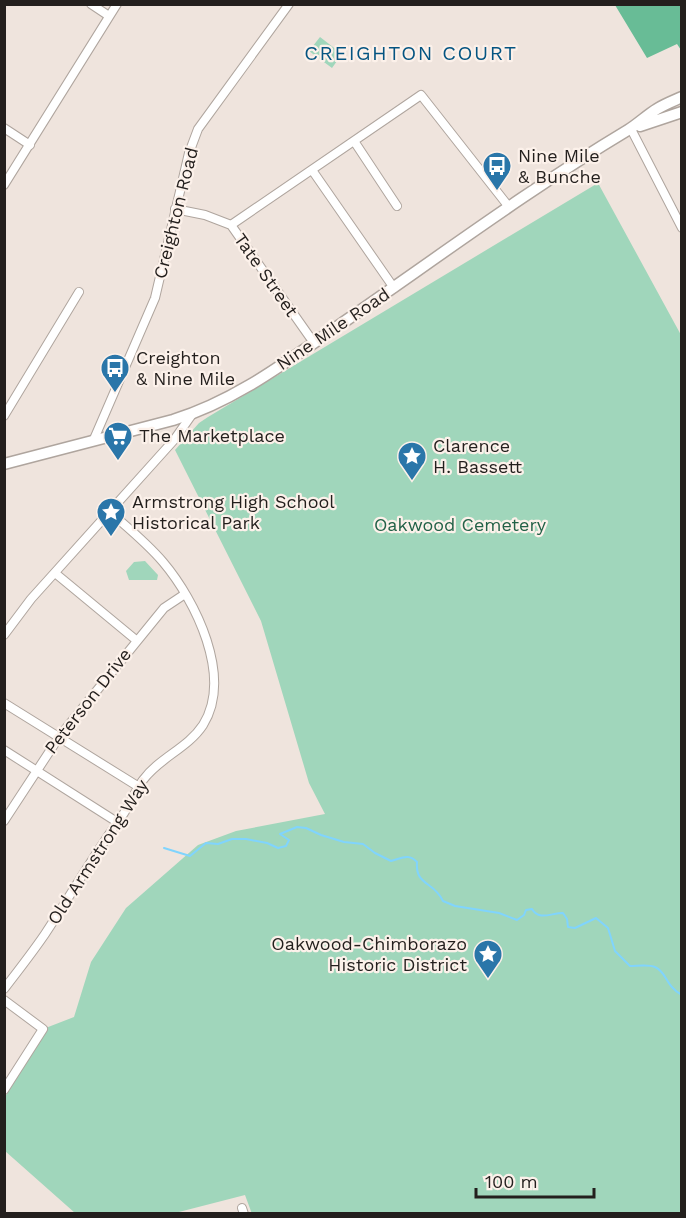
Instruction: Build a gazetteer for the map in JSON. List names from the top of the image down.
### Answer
{
  "streets": {
    "main road": ["Nine Mile Road"],
    "street": [
      "Creighton Road",
      "Tate Street",
      "Peterson Drive",
      "Old Armstrong Way"
    ]
  },
  "crossings": [
    ["Creighton Road", "Tate Street"],
    ["Creighton Road", "Nine Mile Road"],
    ["Tate Street", "Nine Mile Road"],
    ["Peterson Drive", "Old Armstrong Way"]
  ],
  "districts": ["CREIGHTON COURT"],
  "parks": ["Oakwood Cemetery"],
  "places": {
    "bus stop": ["Nine Mile & Bunche", "Creighton & Nine Mile"],
    "supermarket": ["The Marketplace"],
    "place": ["Clarence H. Bassett", "Armstrong High School Historical Park", "Oakwood-Chimborazo Historic District"]
  },
  "scale_bar": "100 m"
}
